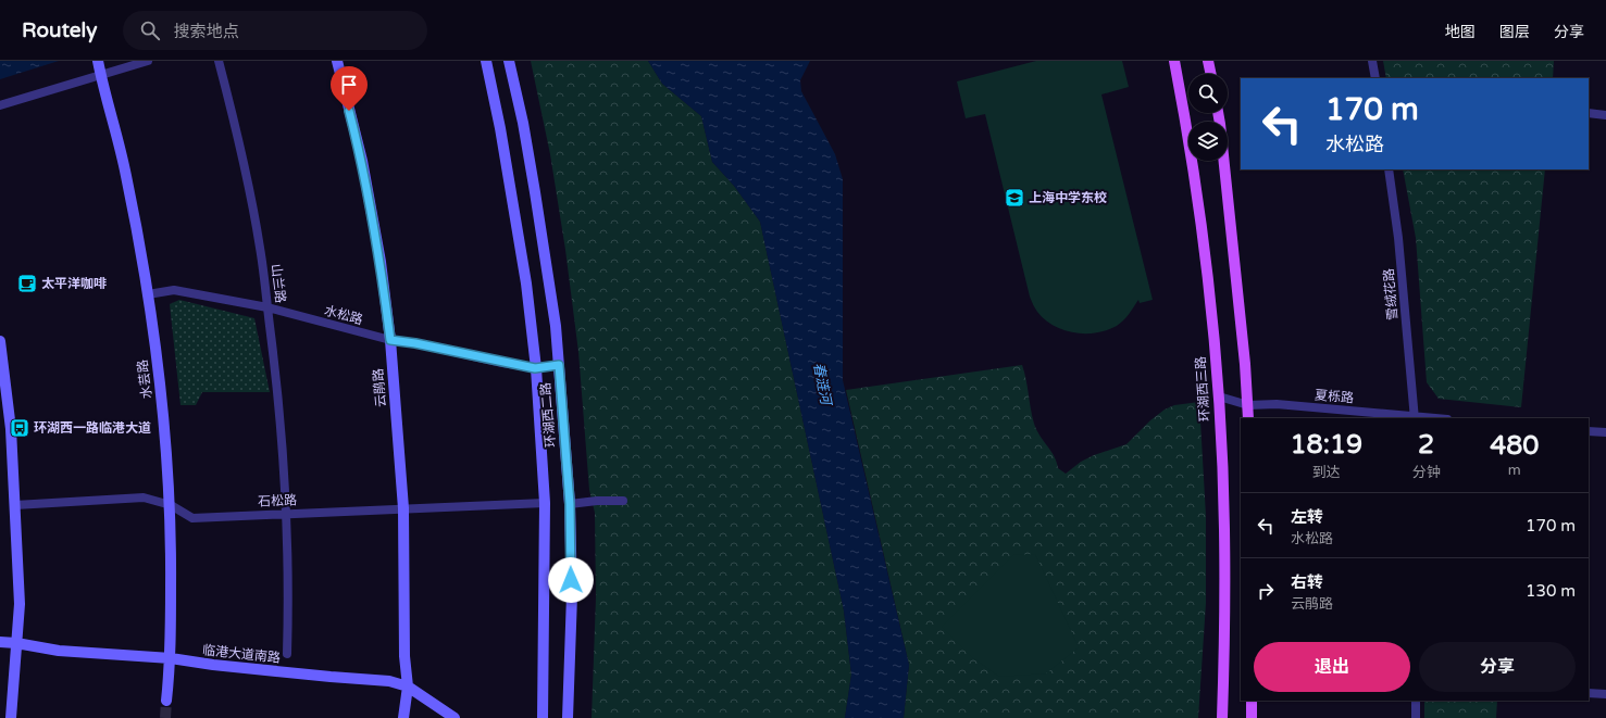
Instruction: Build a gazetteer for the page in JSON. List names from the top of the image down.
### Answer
{
  "streets": {
    "main road": ["环湖西三路"],
    "street": [
      "山兰路",
      "雪绒花路",
      "水松路",
      "水芸路",
      "云鹃路",
      "夏栎路",
      "环湖西二路",
      "石松路",
      "临港大道南路"
    ]
  },
  "crossings": [
    ["山兰路", "水松路"],
    ["山兰路", "石松路"],
    ["雪绒花路", "夏栎路"],
    ["水松路", "水芸路"],
    ["水松路", "云鹃路"],
    ["水松路", "环湖西二路"],
    ["水芸路", "石松路"],
    ["水芸路", "临港大道南路"],
    ["云鹃路", "石松路"],
    ["云鹃路", "临港大道南路"],
    ["环湖西三路", "夏栎路"],
    ["环湖西二路", "石松路"]
  ],
  "water": ["春涟河"],
  "places": {
    "school or university": ["上海中学东校"],
    "cafe": ["太平洋咖啡"],
    "bus stop": ["环湖西一路临港大道"]
  },
  "page": {
    "header": "Routely",
    "search": "搜索地点",
    "nav": ["地图", "图层", "分享"],
    "turn": ["170 m", "水松路"],
    "eta": [
      "18:19",
      "到达",
      "2",
      "分钟",
      "480",
      "m"
    ],
    "list": [
      {
        "name": "左转",
        "note": "水松路",
        "value": "170 m"
      },
      {
        "name": "右转",
        "note": "云鹃路",
        "value": "130 m"
      }
    ],
    "buttons": ["退出", "分享"]
  }
}
